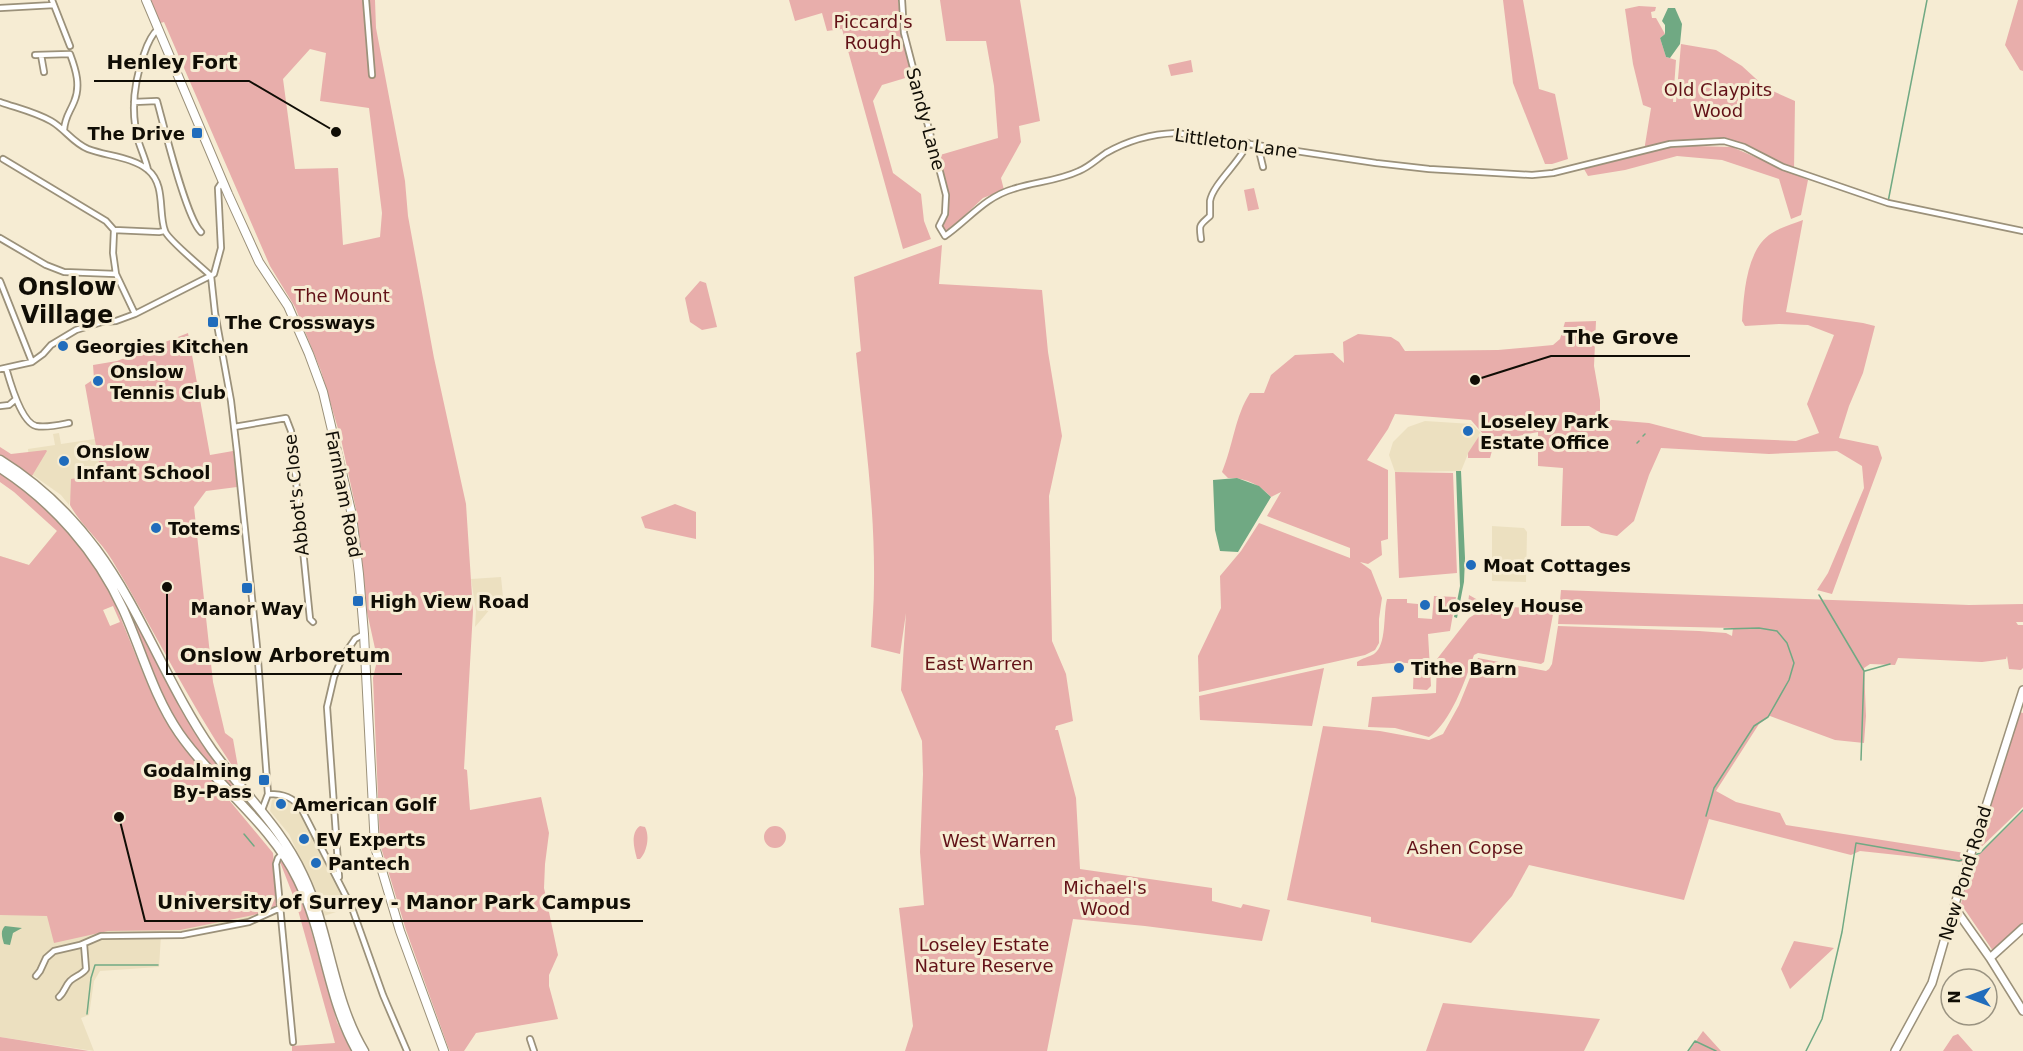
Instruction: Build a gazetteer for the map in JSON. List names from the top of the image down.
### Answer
{
  "streets": {
    "main road": ["Farnham Road", "New Pond Road"],
    "street": ["Sandy Lane", "Littleton Lane", "Abbot's Close"]
  },
  "crossings": [
    ["Sandy Lane", "Littleton Lane"]
  ],
  "districts": ["Onslow Village"],
  "parks": [
    "Piccard's Rough",
    "Old Claypits Wood",
    "The Mount",
    "East Warren",
    "West Warren",
    "Ashen Copse",
    "Michael's Wood",
    "Loseley Estate Nature Reserve"
  ],
  "places": {
    "other": [
      "Henley Fort",
      "Georgies Kitchen",
      "The Grove",
      "Onslow Tennis Club",
      "Loseley Park Estate Office",
      "Onslow Infant School",
      "Totems",
      "Moat Cottages",
      "Onslow Arboretum",
      "Loseley House",
      "Tithe Barn",
      "American Golf",
      "University of Surrey - Manor Park Campus",
      "EV Experts",
      "Pantech"
    ],
    "transit": [
      "The Drive",
      "The Crossways",
      "Manor Way",
      "High View Road",
      "Godalming By-Pass"
    ]
  },
  "north": "left"
}
